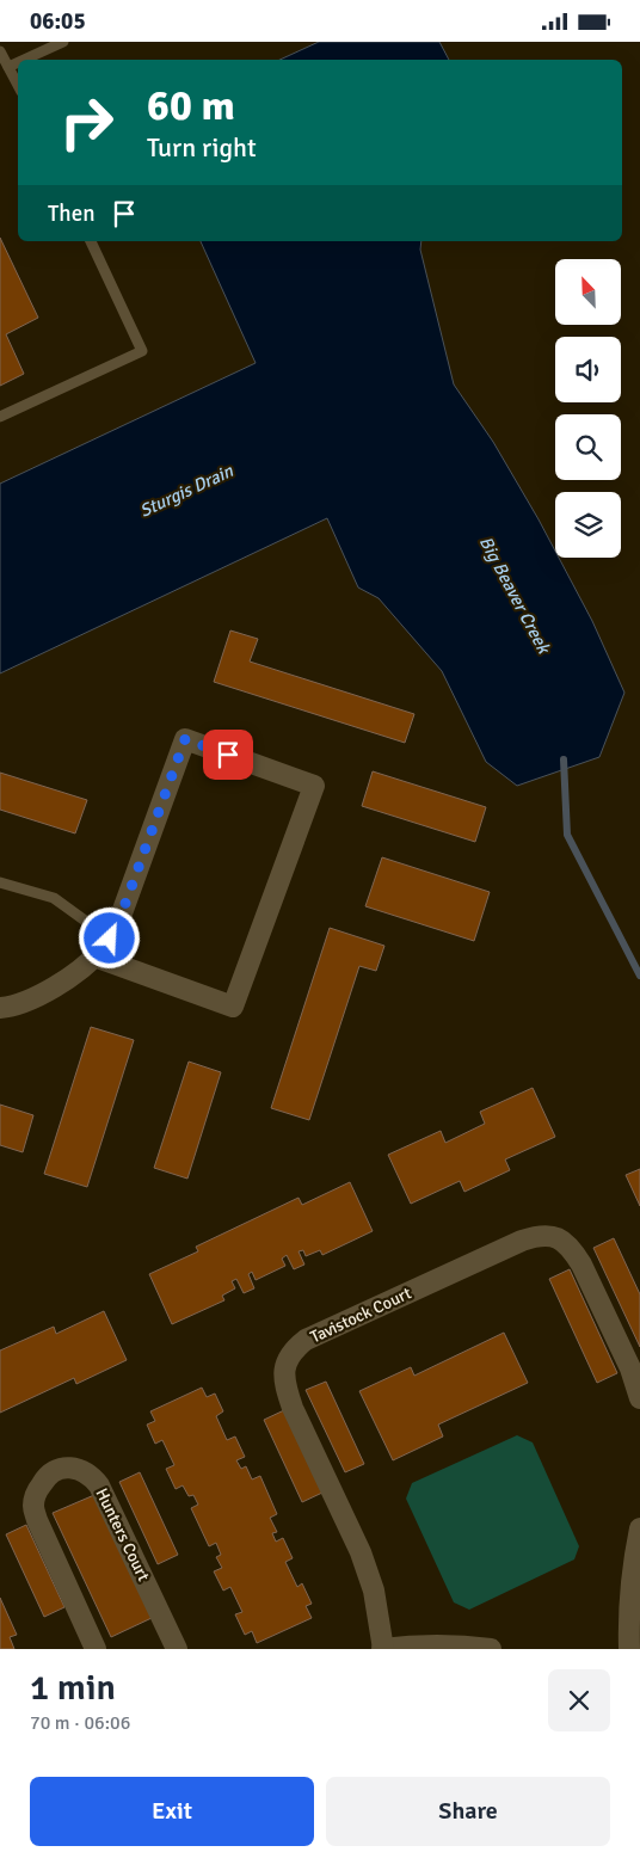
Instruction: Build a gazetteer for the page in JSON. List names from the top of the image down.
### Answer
{
  "streets": {
    "street": ["Tavistock Court", "Hunters Court"]
  },
  "water": ["Sturgis Drain", "Big Beaver Creek"],
  "north": "top left",
  "page": {
    "status": "06:05",
    "turn": ["60 m", "Turn right"],
    "then": "Then",
    "heading": ["1 min", "70 m · 06:06"],
    "buttons": ["Exit", "Share"]
  }
}
